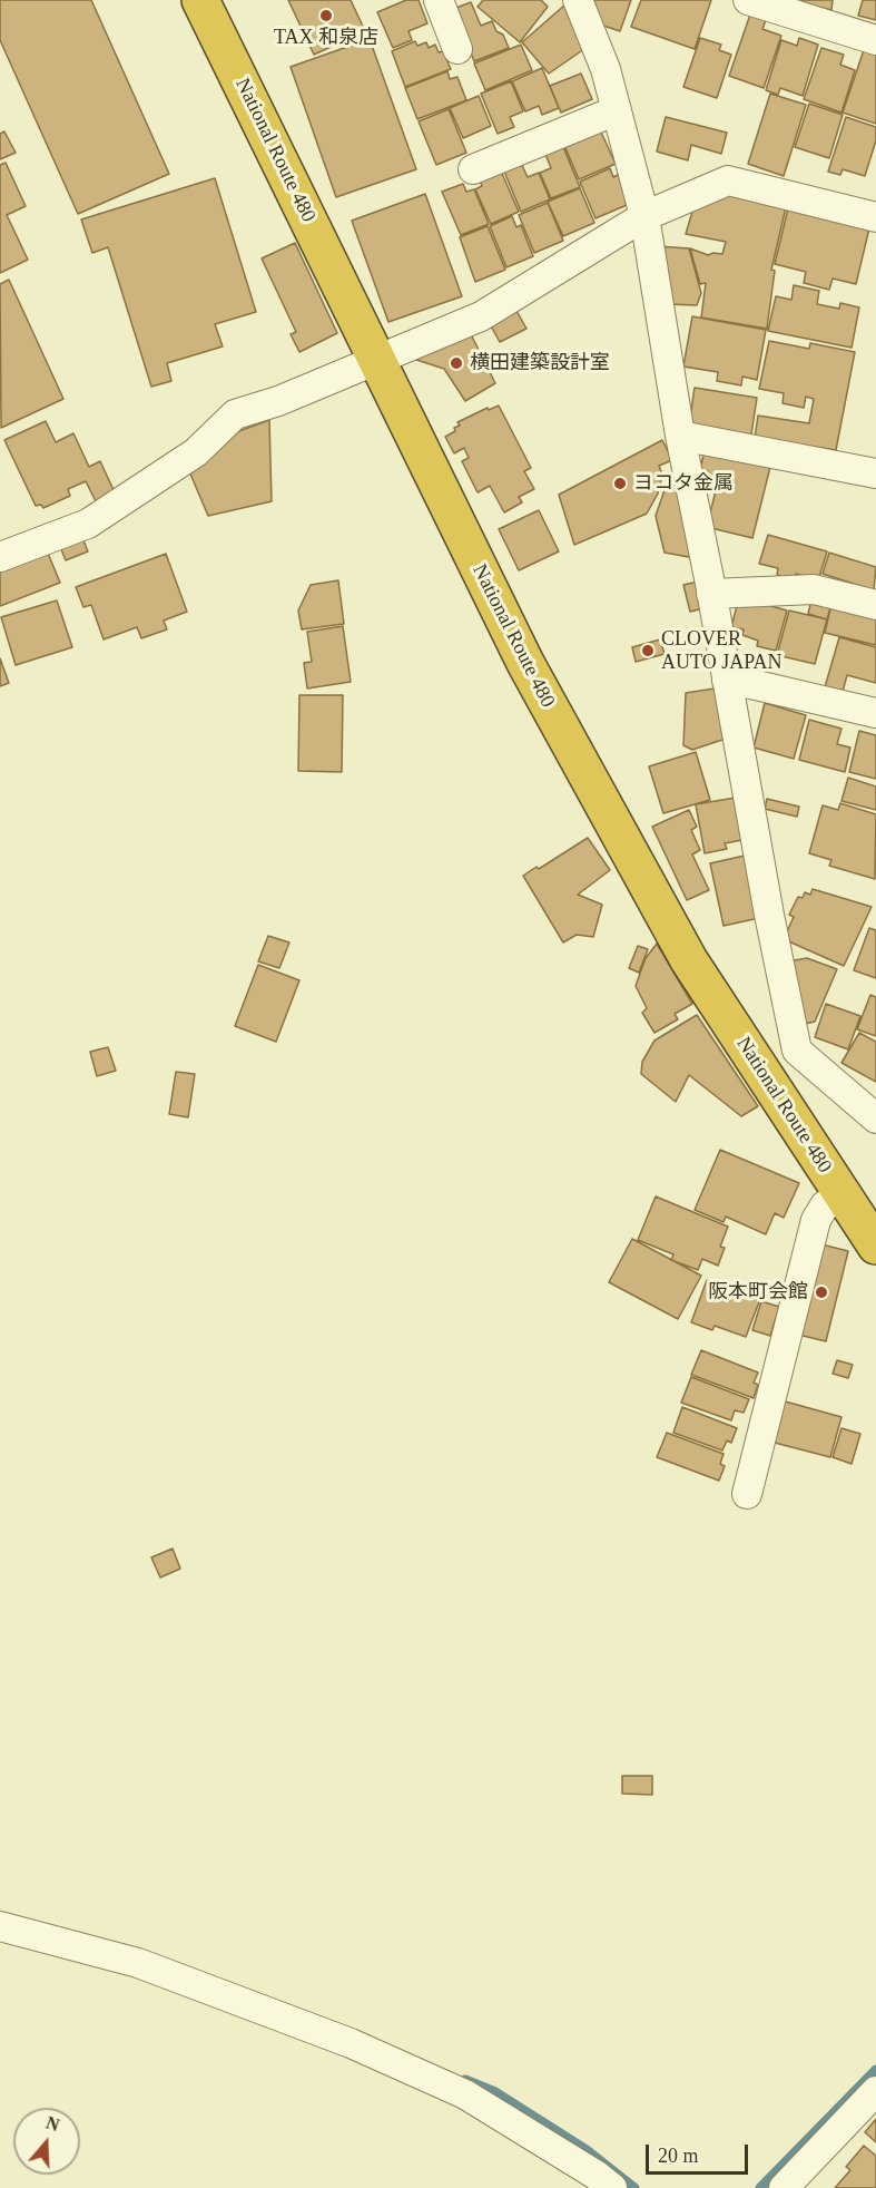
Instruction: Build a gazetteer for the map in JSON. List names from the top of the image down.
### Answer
{
  "streets": {
    "highway": ["National Route 480"]
  },
  "places": [
    "TAX 和泉店",
    "横田建築設計室",
    "ヨコタ金属",
    "CLOVER AUTO JAPAN",
    "阪本町会館"
  ],
  "scale_bar": "20 m",
  "north": "top"
}
